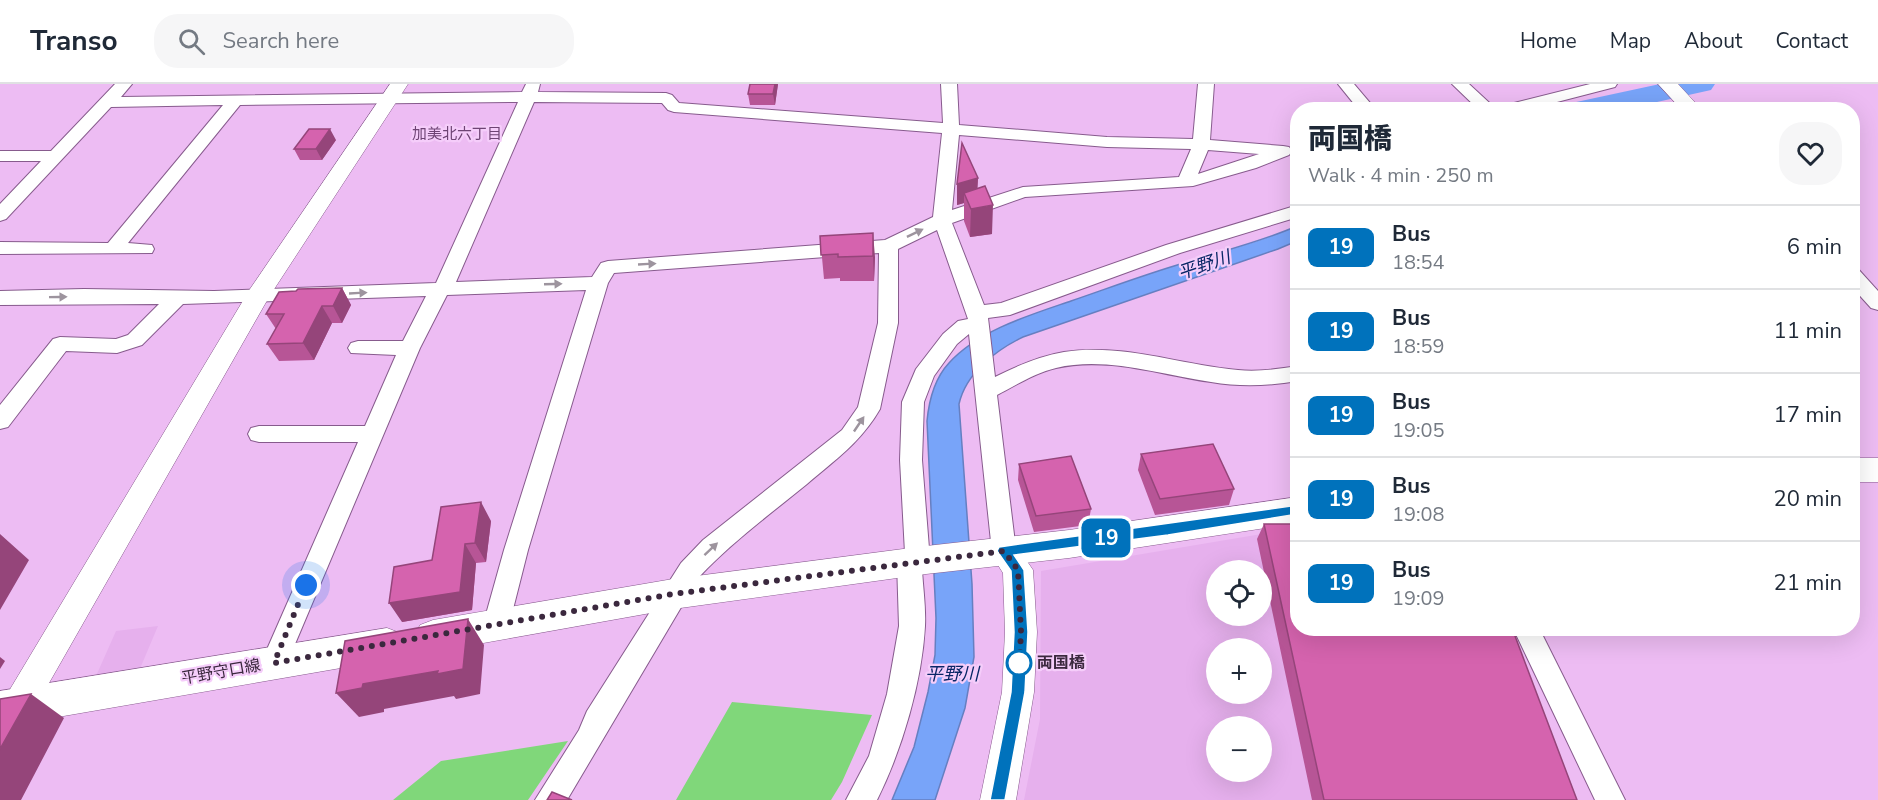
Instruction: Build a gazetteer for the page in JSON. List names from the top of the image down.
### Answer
{
  "streets": {
    "main road": ["平野守口線"]
  },
  "districts": ["加美北六丁目"],
  "water": ["平野川"],
  "places": ["両国橋"],
  "lines": ["bus line 19"],
  "page": {
    "header": "Transo",
    "search": "Search here",
    "nav": [
      "Home",
      "Map",
      "About",
      "Contact"
    ],
    "on_map": "19",
    "heading": ["両国橋", "Walk · 4 min · 250 m"],
    "list": [
      {
        "mark": "19",
        "name": "Bus",
        "note": "18:54",
        "value": "6 min"
      },
      {
        "mark": "19",
        "name": "Bus",
        "note": "18:59",
        "value": "11 min"
      },
      {
        "mark": "19",
        "name": "Bus",
        "note": "19:05",
        "value": "17 min"
      },
      {
        "mark": "19",
        "name": "Bus",
        "note": "19:08",
        "value": "20 min"
      },
      {
        "mark": "19",
        "name": "Bus",
        "note": "19:09",
        "value": "21 min"
      }
    ],
    "map_buttons": ["+", "−"]
  }
}
